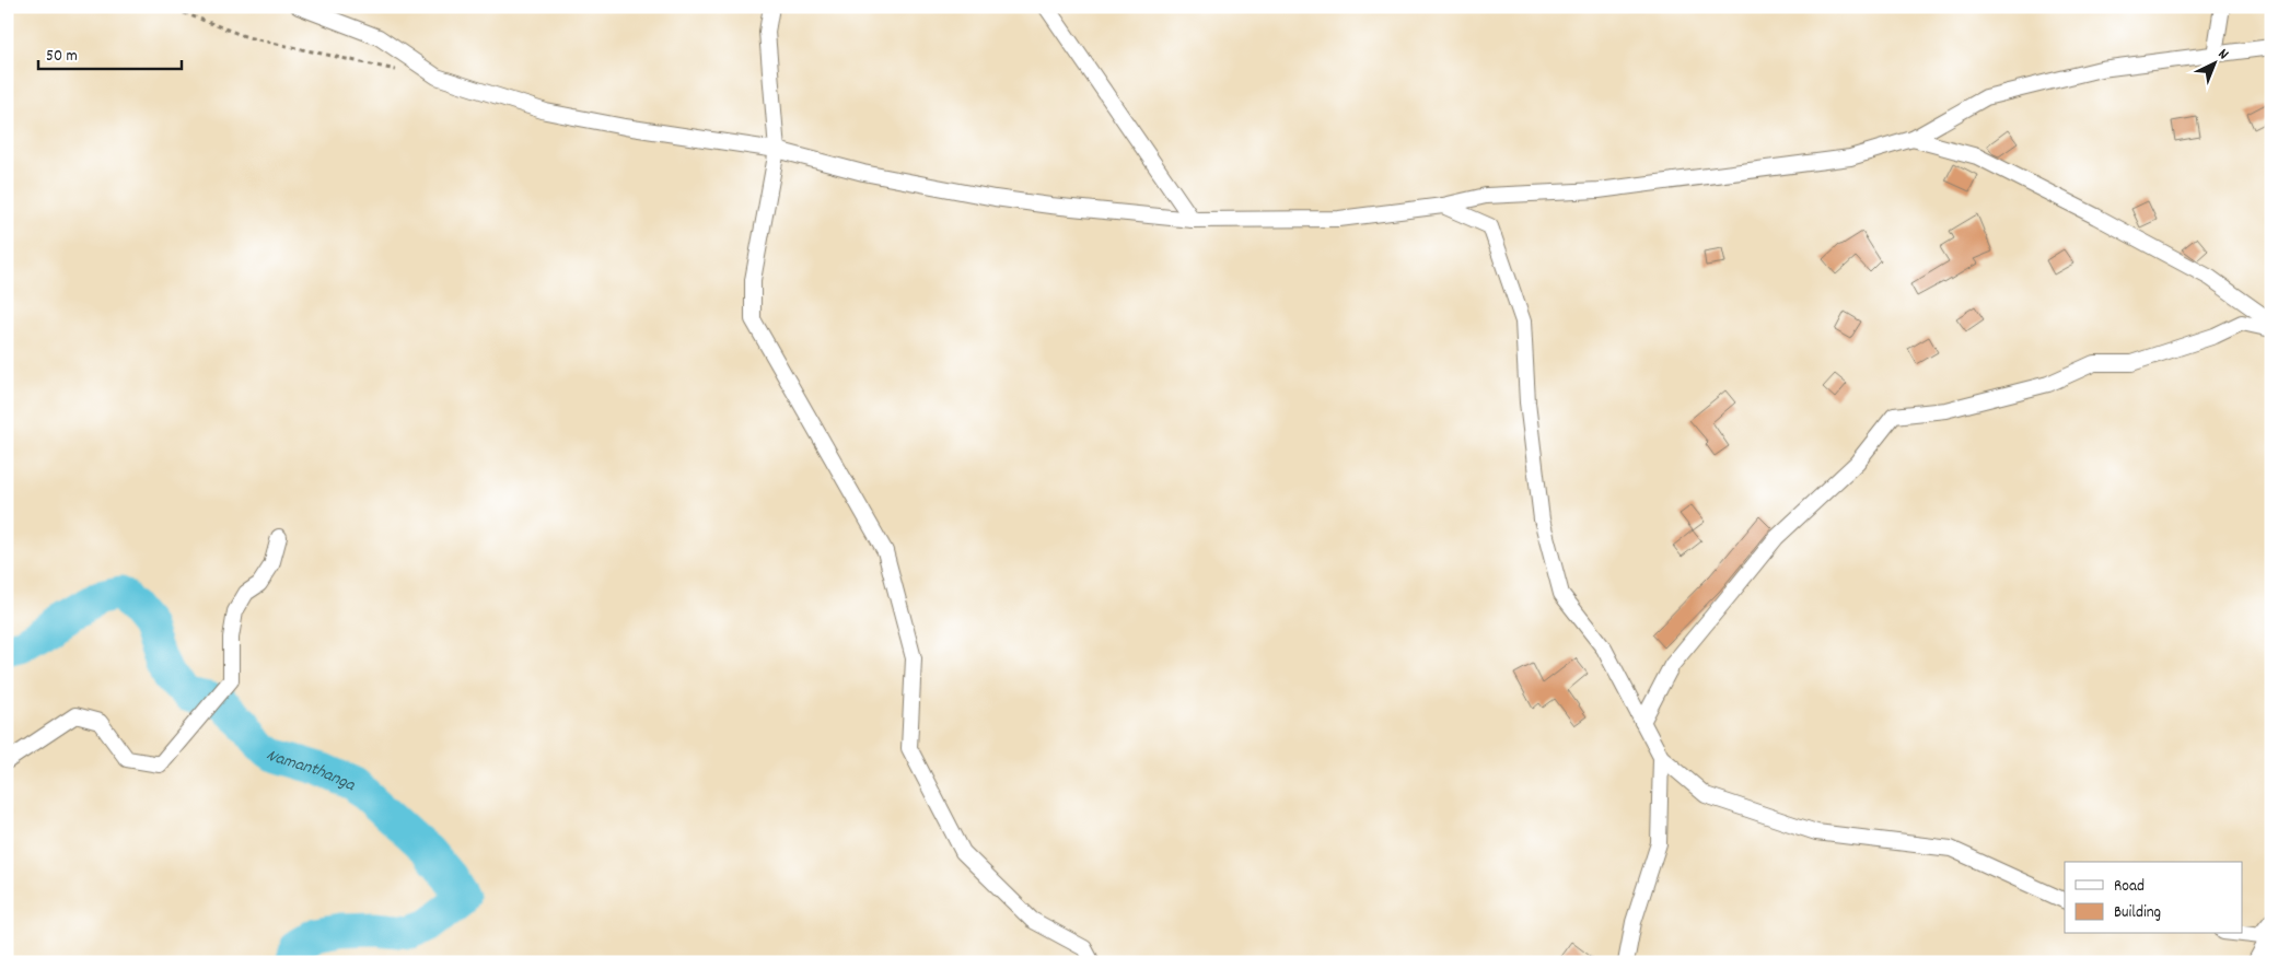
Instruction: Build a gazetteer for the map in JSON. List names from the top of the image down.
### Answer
{
  "water": ["Namanthanga"],
  "legend": ["Road", "Building"],
  "scale_bar": "50 m",
  "north": "top right"
}
